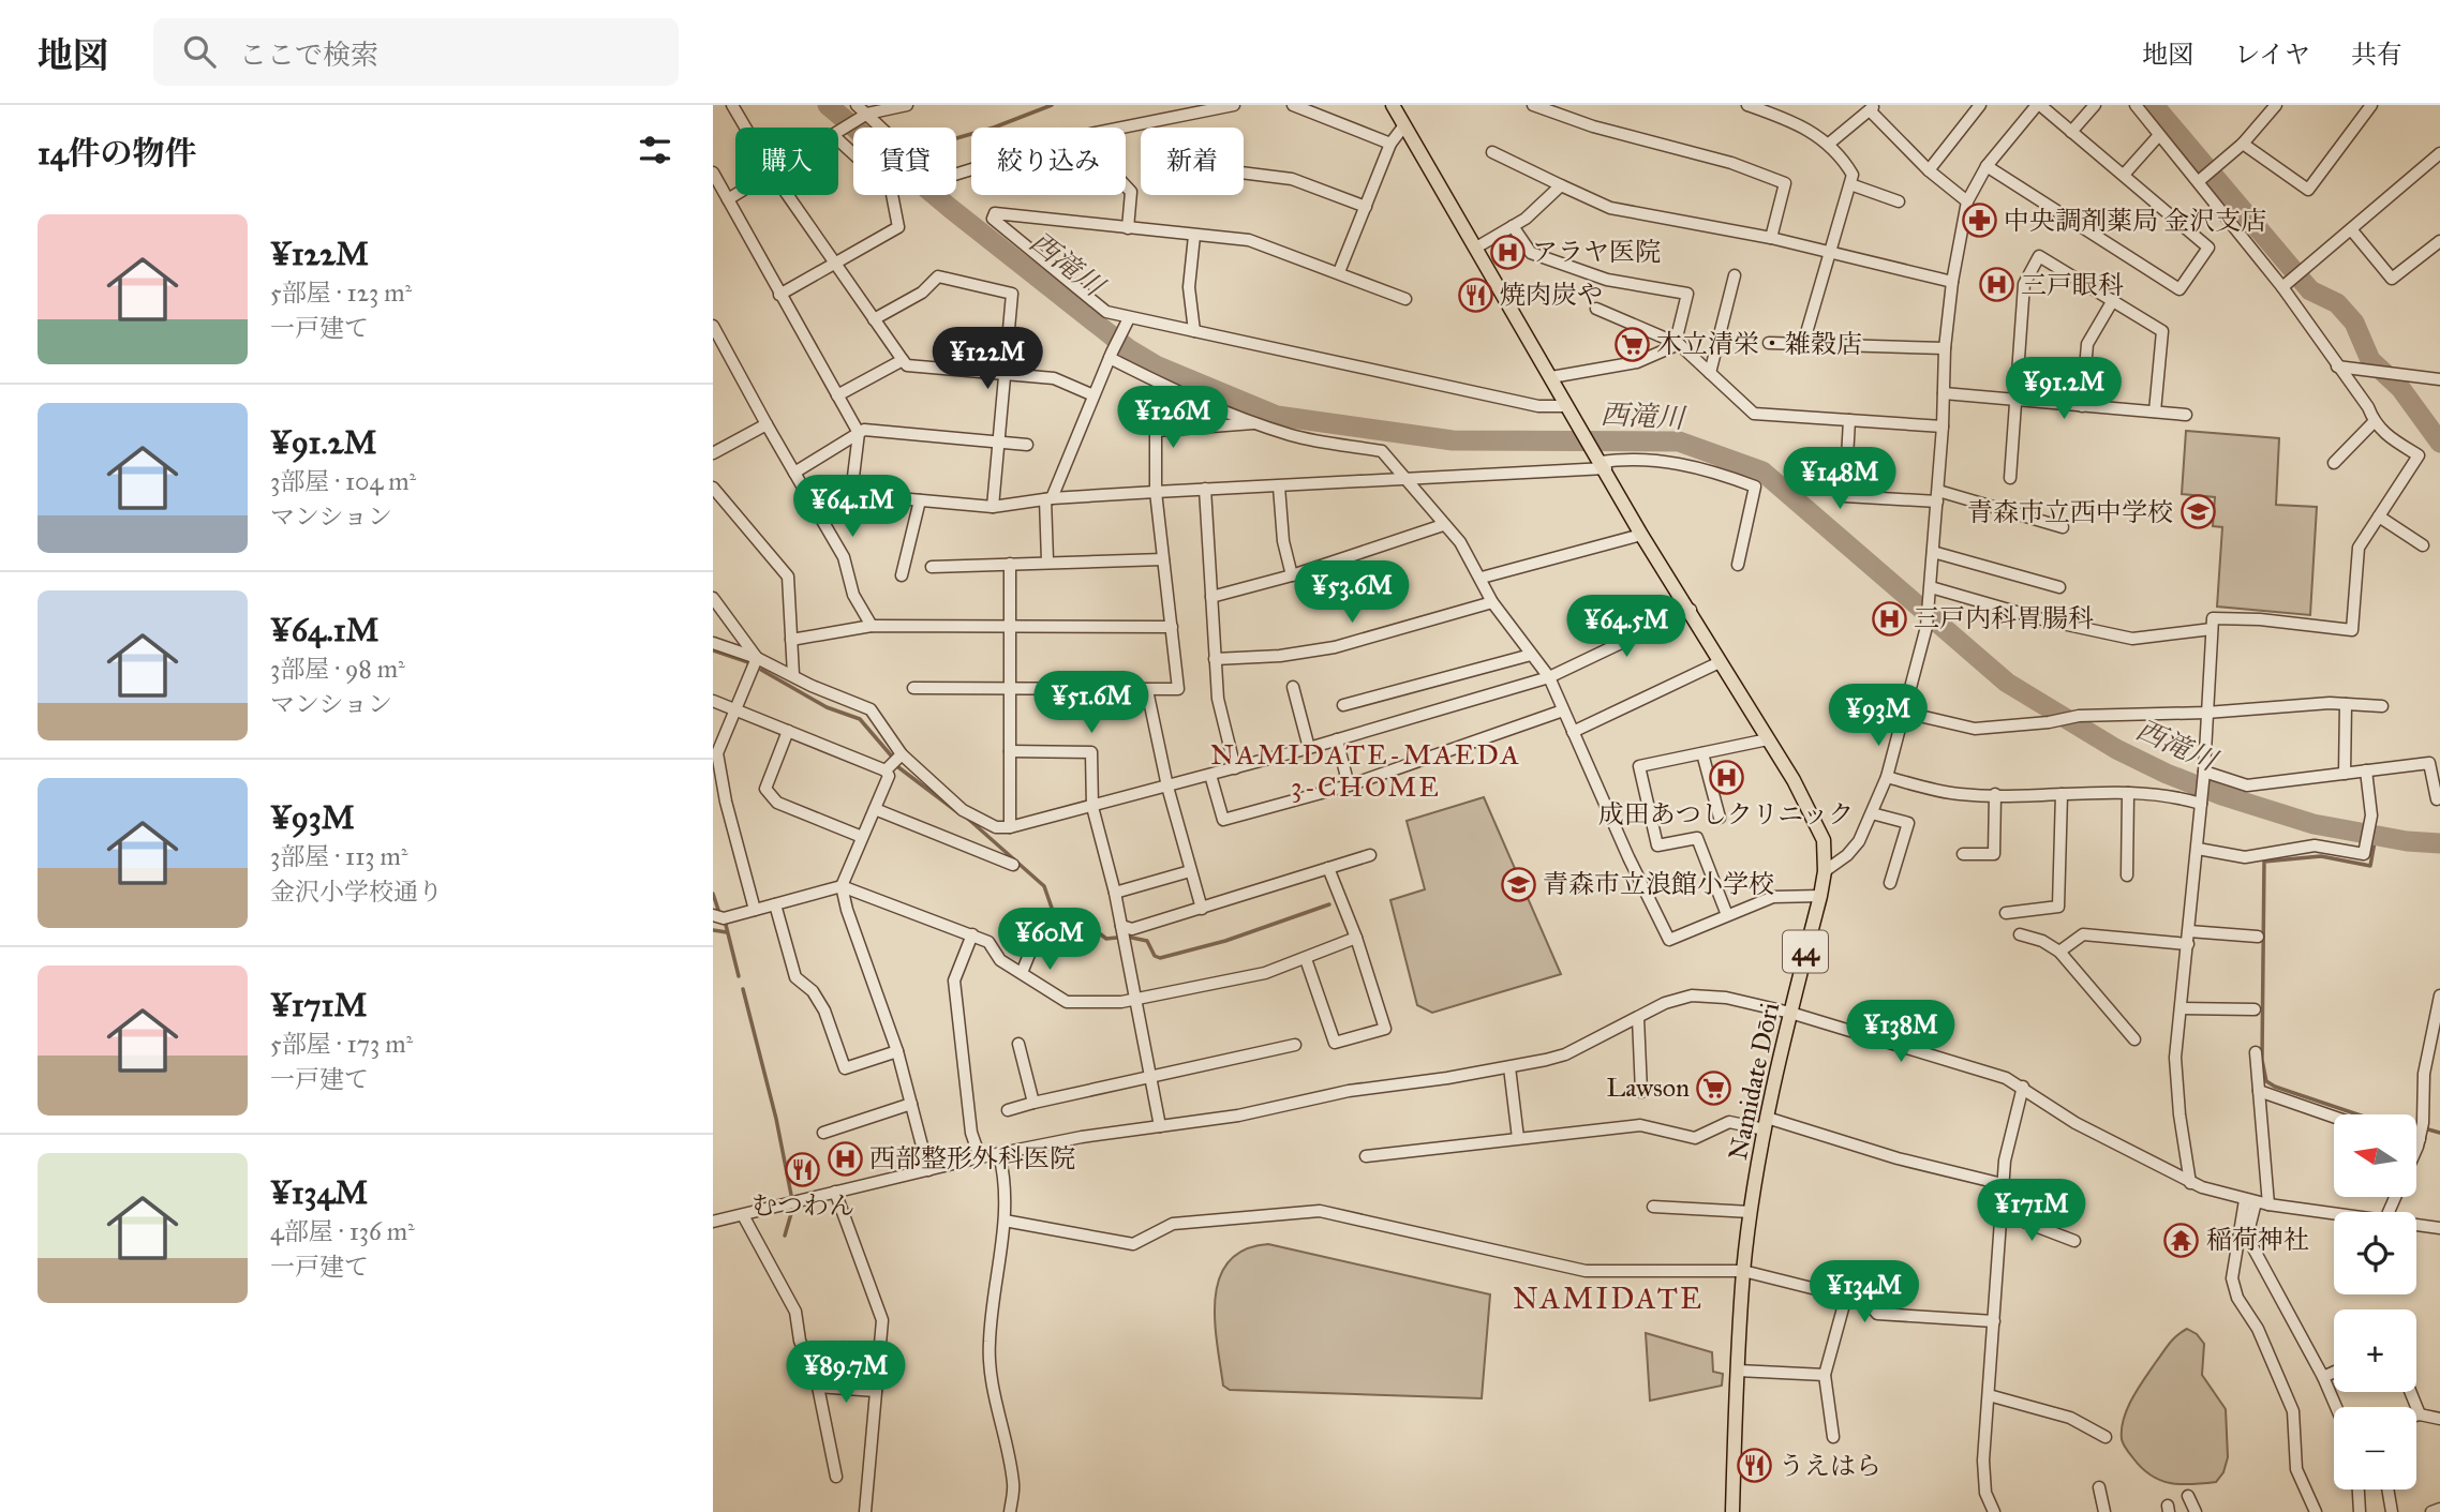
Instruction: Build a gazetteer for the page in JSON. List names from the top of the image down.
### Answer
{
  "streets": {
    "main road": ["44", "Namidate Dōri"]
  },
  "districts": ["NAMIDATE-MAEDA 3-CHOME", "NAMIDATE"],
  "water": ["西滝川"],
  "places": {
    "pharmacy": ["中央調剤薬局 金沢支店"],
    "hospital": [
      "アラヤ医院",
      "三戸眼科",
      "三戸内科胃腸科",
      "成田あつしクリニック",
      "西部整形外科医院"
    ],
    "restaurant": ["焼肉炭や", "むつわん", "うえはら"],
    "supermarket": ["木立清栄・雑穀店", "Lawson"],
    "school or university": ["青森市立西中学校", "青森市立浪館小学校"],
    "temple": ["稲荷神社"]
  },
  "north": "left",
  "page": {
    "header": "地図",
    "search": "ここで検索",
    "nav": ["地図", "レイヤ", "共有"],
    "heading": "14件の物件",
    "chip": [
      "購入",
      "賃貸",
      "絞り込み",
      "新着"
    ],
    "list": [
      {
        "name": "¥122M",
        "note": "5部屋 · 123 m² · 一戸建て"
      },
      {
        "name": "¥91.2M",
        "note": "3部屋 · 104 m² · マンション"
      },
      {
        "name": "¥64.1M",
        "note": "3部屋 · 98 m² · マンション"
      },
      {
        "name": "¥93M",
        "note": "3部屋 · 113 m² · 金沢小学校通り"
      },
      {
        "name": "¥171M",
        "note": "5部屋 · 173 m² · 一戸建て"
      },
      {
        "name": "¥134M",
        "note": "4部屋 · 136 m² · 一戸建て"
      }
    ],
    "price": [
      "¥122M",
      "¥91.2M",
      "¥126M",
      "¥148M",
      "¥64.1M",
      "¥53.6M",
      "¥64.5M",
      "¥51.6M",
      "¥93M",
      "¥60M",
      "¥138M",
      "¥171M",
      "¥134M",
      "¥89.7M"
    ],
    "map_buttons": ["+", "−"]
  }
}
